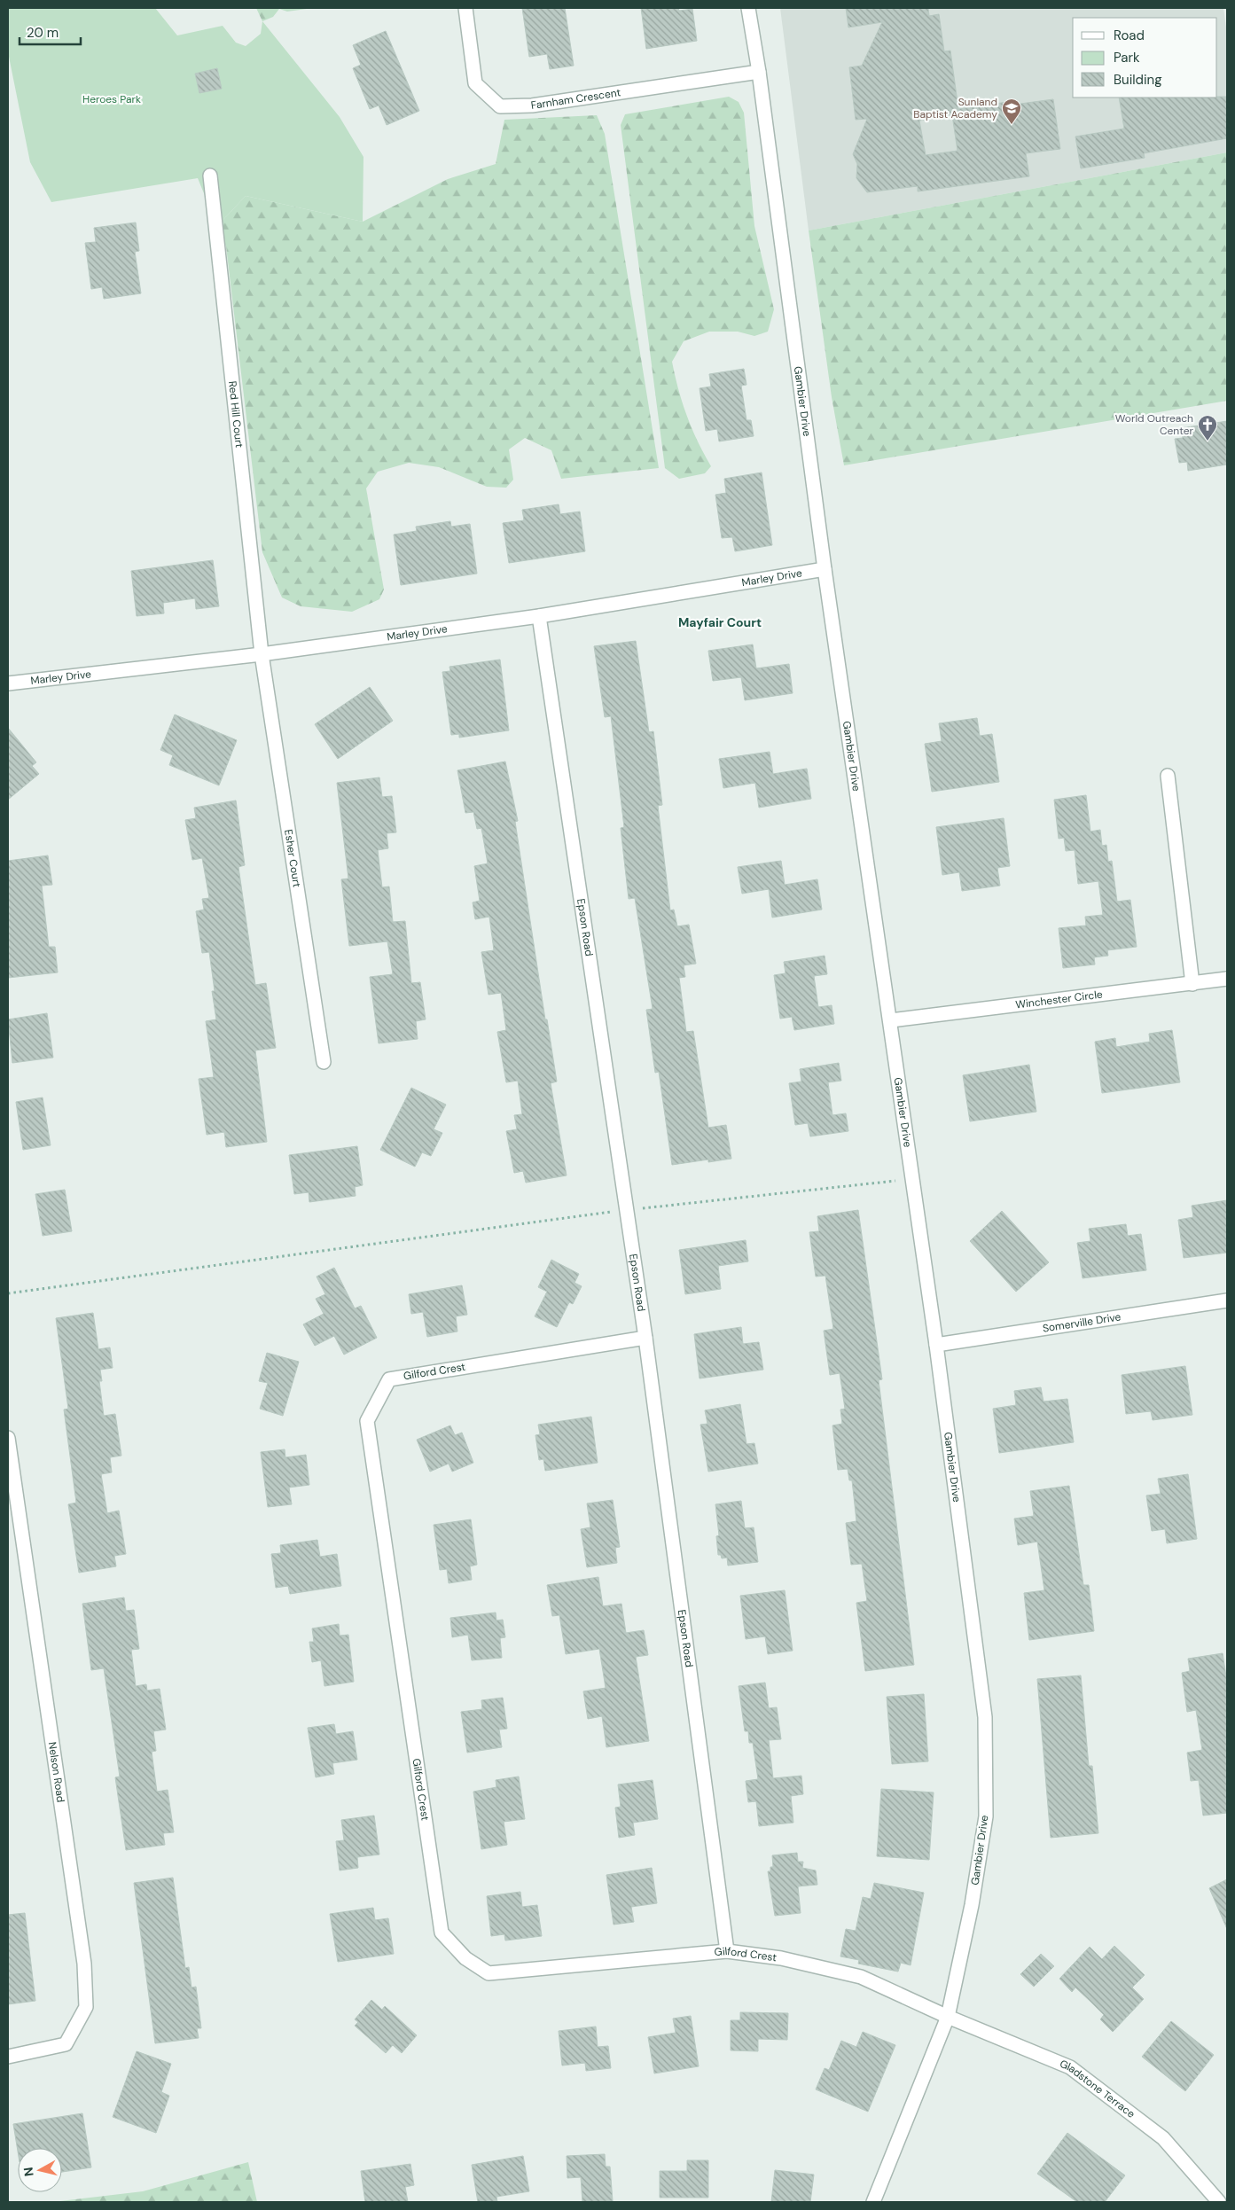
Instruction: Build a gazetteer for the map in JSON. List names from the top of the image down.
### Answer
{
  "streets": {
    "street": [
      "Farnham Crescent",
      "Gambier Drive",
      "Red Hill Court",
      "Marley Drive",
      "Esher Court",
      "Epson Road",
      "Winchester Circle",
      "Somerville Drive",
      "Gilford Crest",
      "Nelson Road",
      "Gladstone Terrace"
    ]
  },
  "crossings": [
    ["Farnham Crescent", "Gambier Drive"],
    ["Gambier Drive", "Marley Drive"],
    ["Gambier Drive", "Winchester Circle"],
    ["Gambier Drive", "Somerville Drive"],
    ["Gambier Drive", "Gilford Crest"],
    ["Gambier Drive", "Gladstone Terrace"],
    ["Red Hill Court", "Marley Drive"],
    ["Red Hill Court", "Esher Court"],
    ["Marley Drive", "Esher Court"],
    ["Marley Drive", "Epson Road"],
    ["Epson Road", "Gilford Crest"],
    ["Gilford Crest", "Gladstone Terrace"]
  ],
  "districts": ["Mayfair Court"],
  "parks": ["Heroes Park"],
  "places": {
    "school or university": ["Sunland Baptist Academy"],
    "church": ["World Outreach Center"]
  },
  "legend": ["Road", "Park", "Building"],
  "scale_bar": "20 m",
  "north": "left"
}
